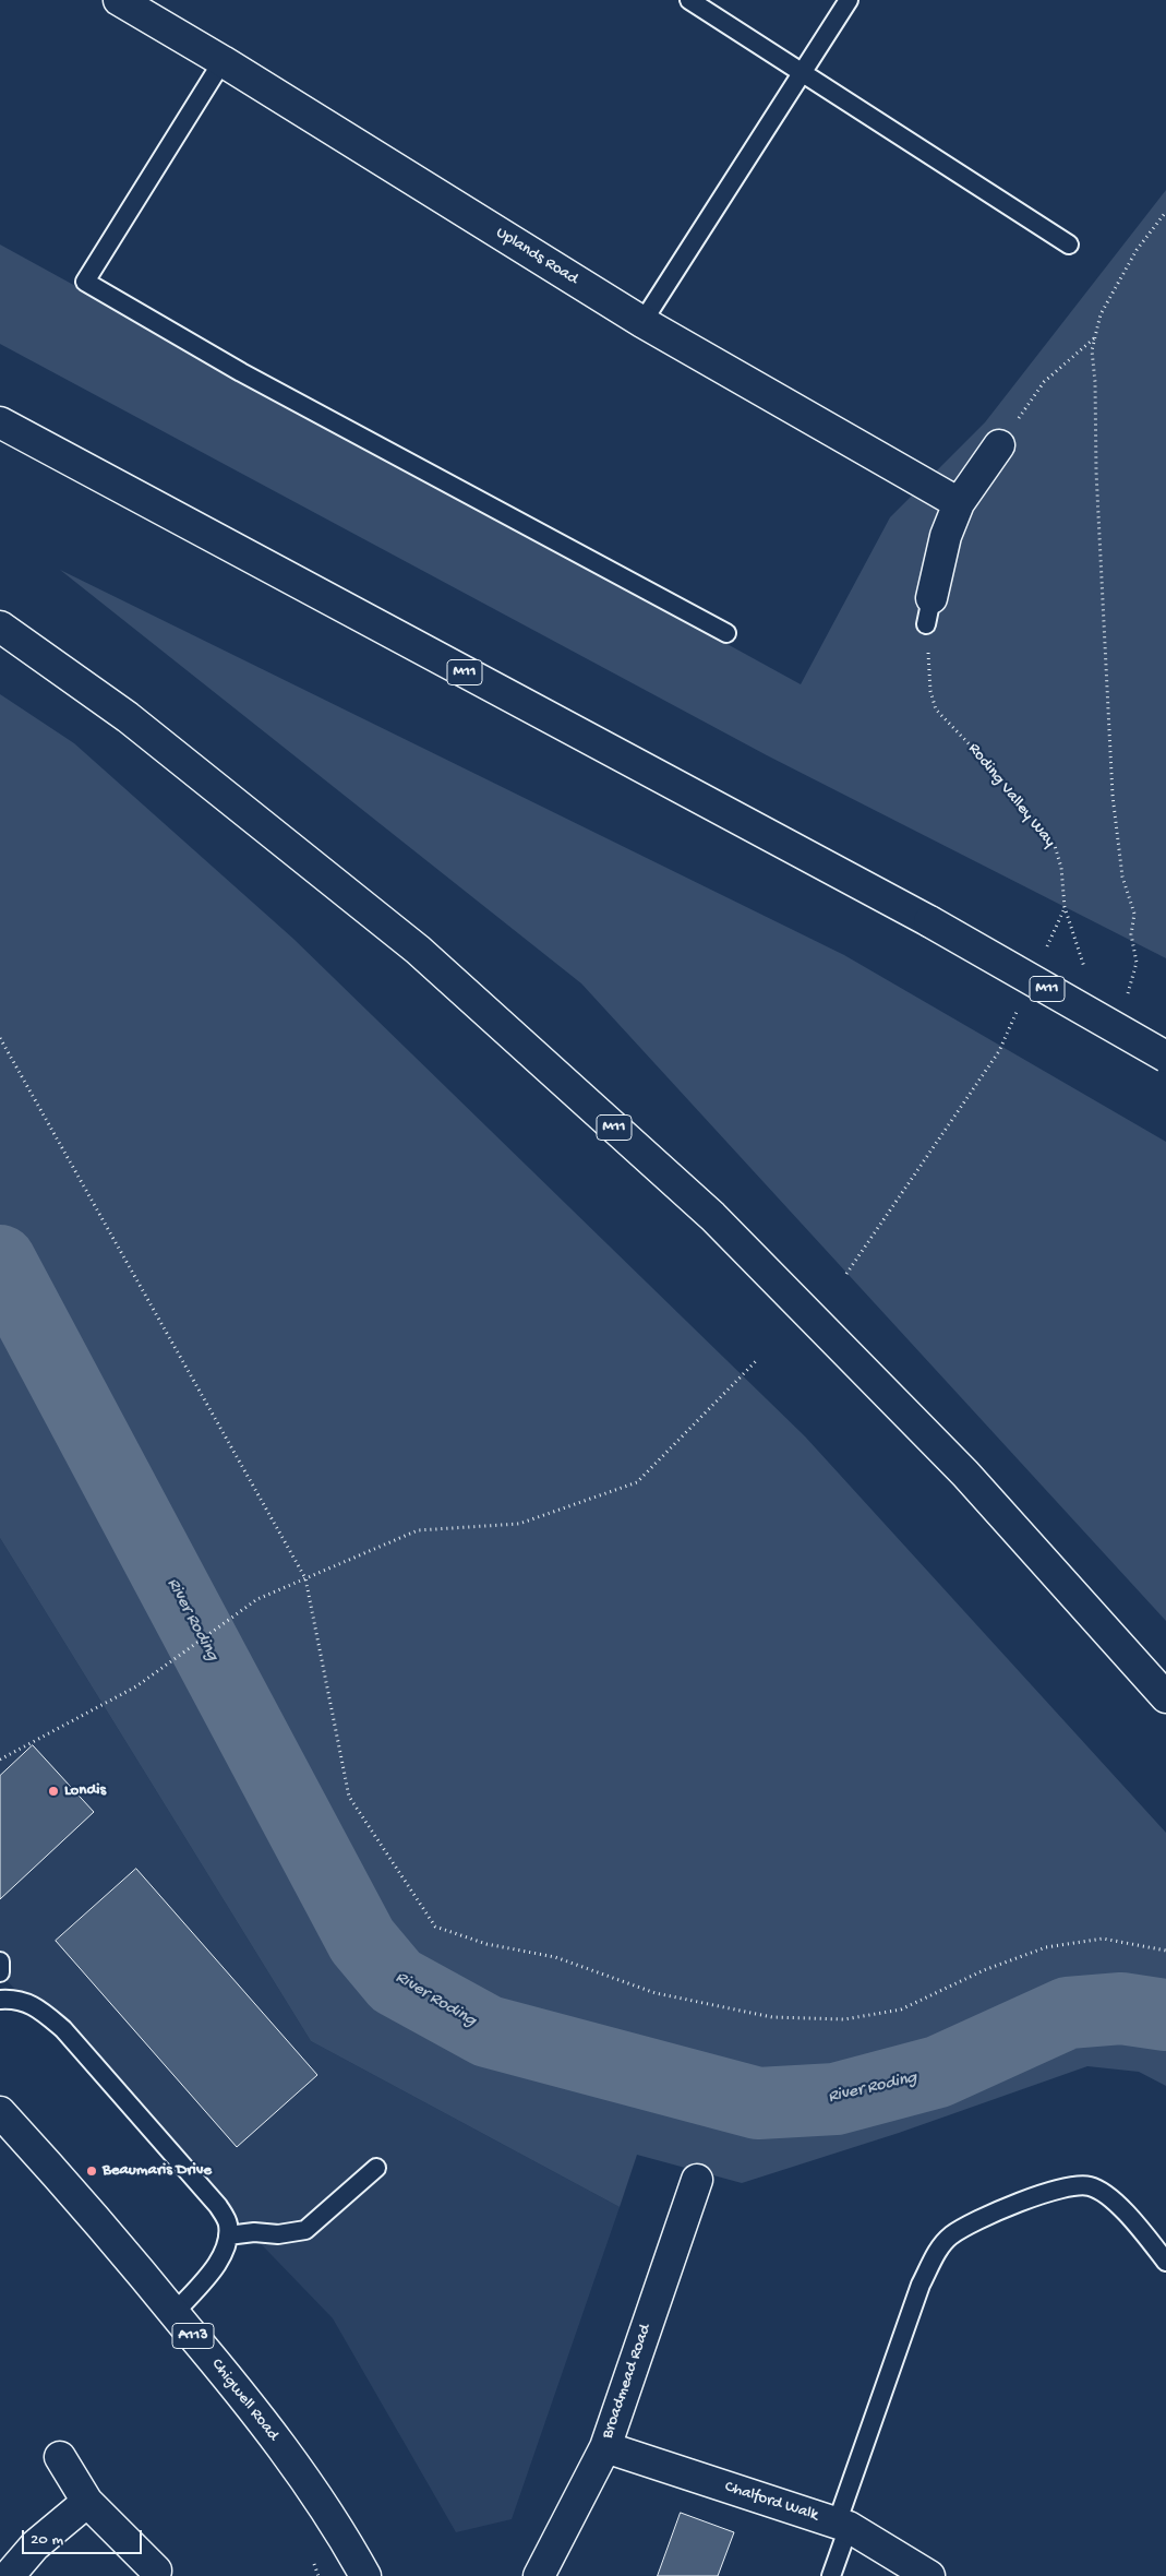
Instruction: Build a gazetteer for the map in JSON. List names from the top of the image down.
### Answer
{
  "streets": {
    "main road": [
      "Uplands Road",
      "M11",
      "A113",
      "Broadmead Road",
      "Chigwell Road",
      "Chalford Walk"
    ],
    "path": ["Roding Valley Way"]
  },
  "crossings": [
    ["Broadmead Road", "Chalford Walk"]
  ],
  "water": ["River Roding"],
  "places": ["Londis", "Beaumaris Drive"],
  "scale_bar": "20 m"
}
